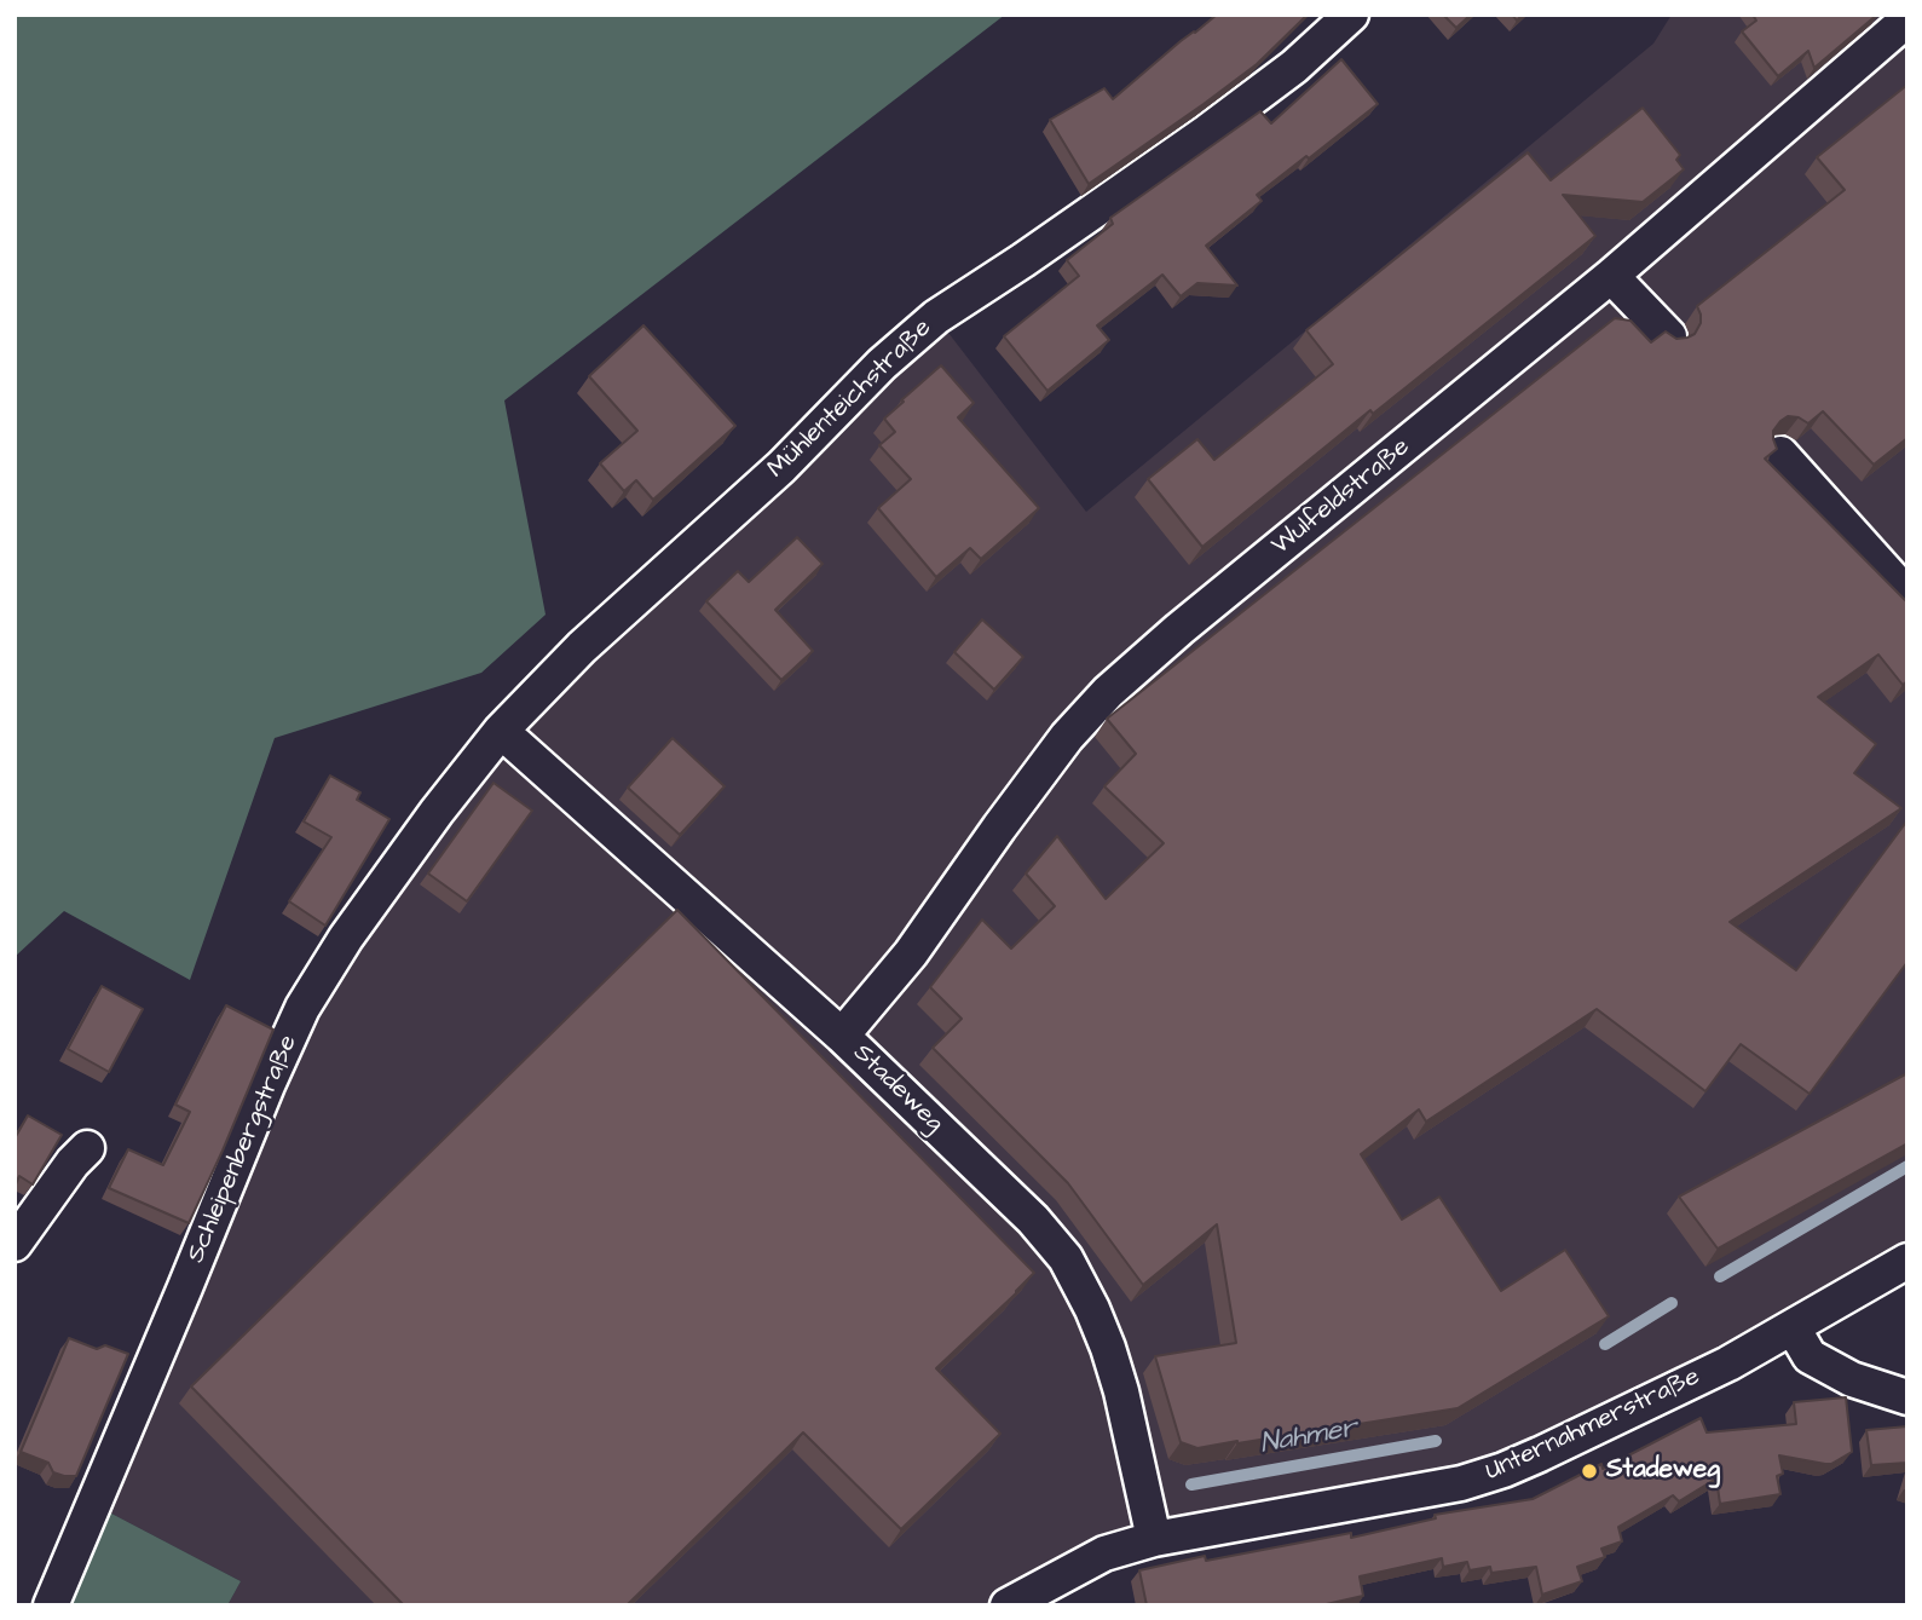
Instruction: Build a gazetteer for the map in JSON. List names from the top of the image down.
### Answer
{
  "streets": {
    "street": [
      "Mühlenteichstraße",
      "Wulfeldstraße",
      "Stadeweg",
      "Schleipenbergstraße",
      "Unternahmerstraße"
    ]
  },
  "crossings": [
    ["Mühlenteichstraße", "Stadeweg"],
    ["Mühlenteichstraße", "Schleipenbergstraße"],
    ["Wulfeldstraße", "Stadeweg"],
    ["Stadeweg", "Schleipenbergstraße"],
    ["Stadeweg", "Unternahmerstraße"]
  ],
  "water": ["Nahmer"],
  "places": ["Stadeweg"]
}
